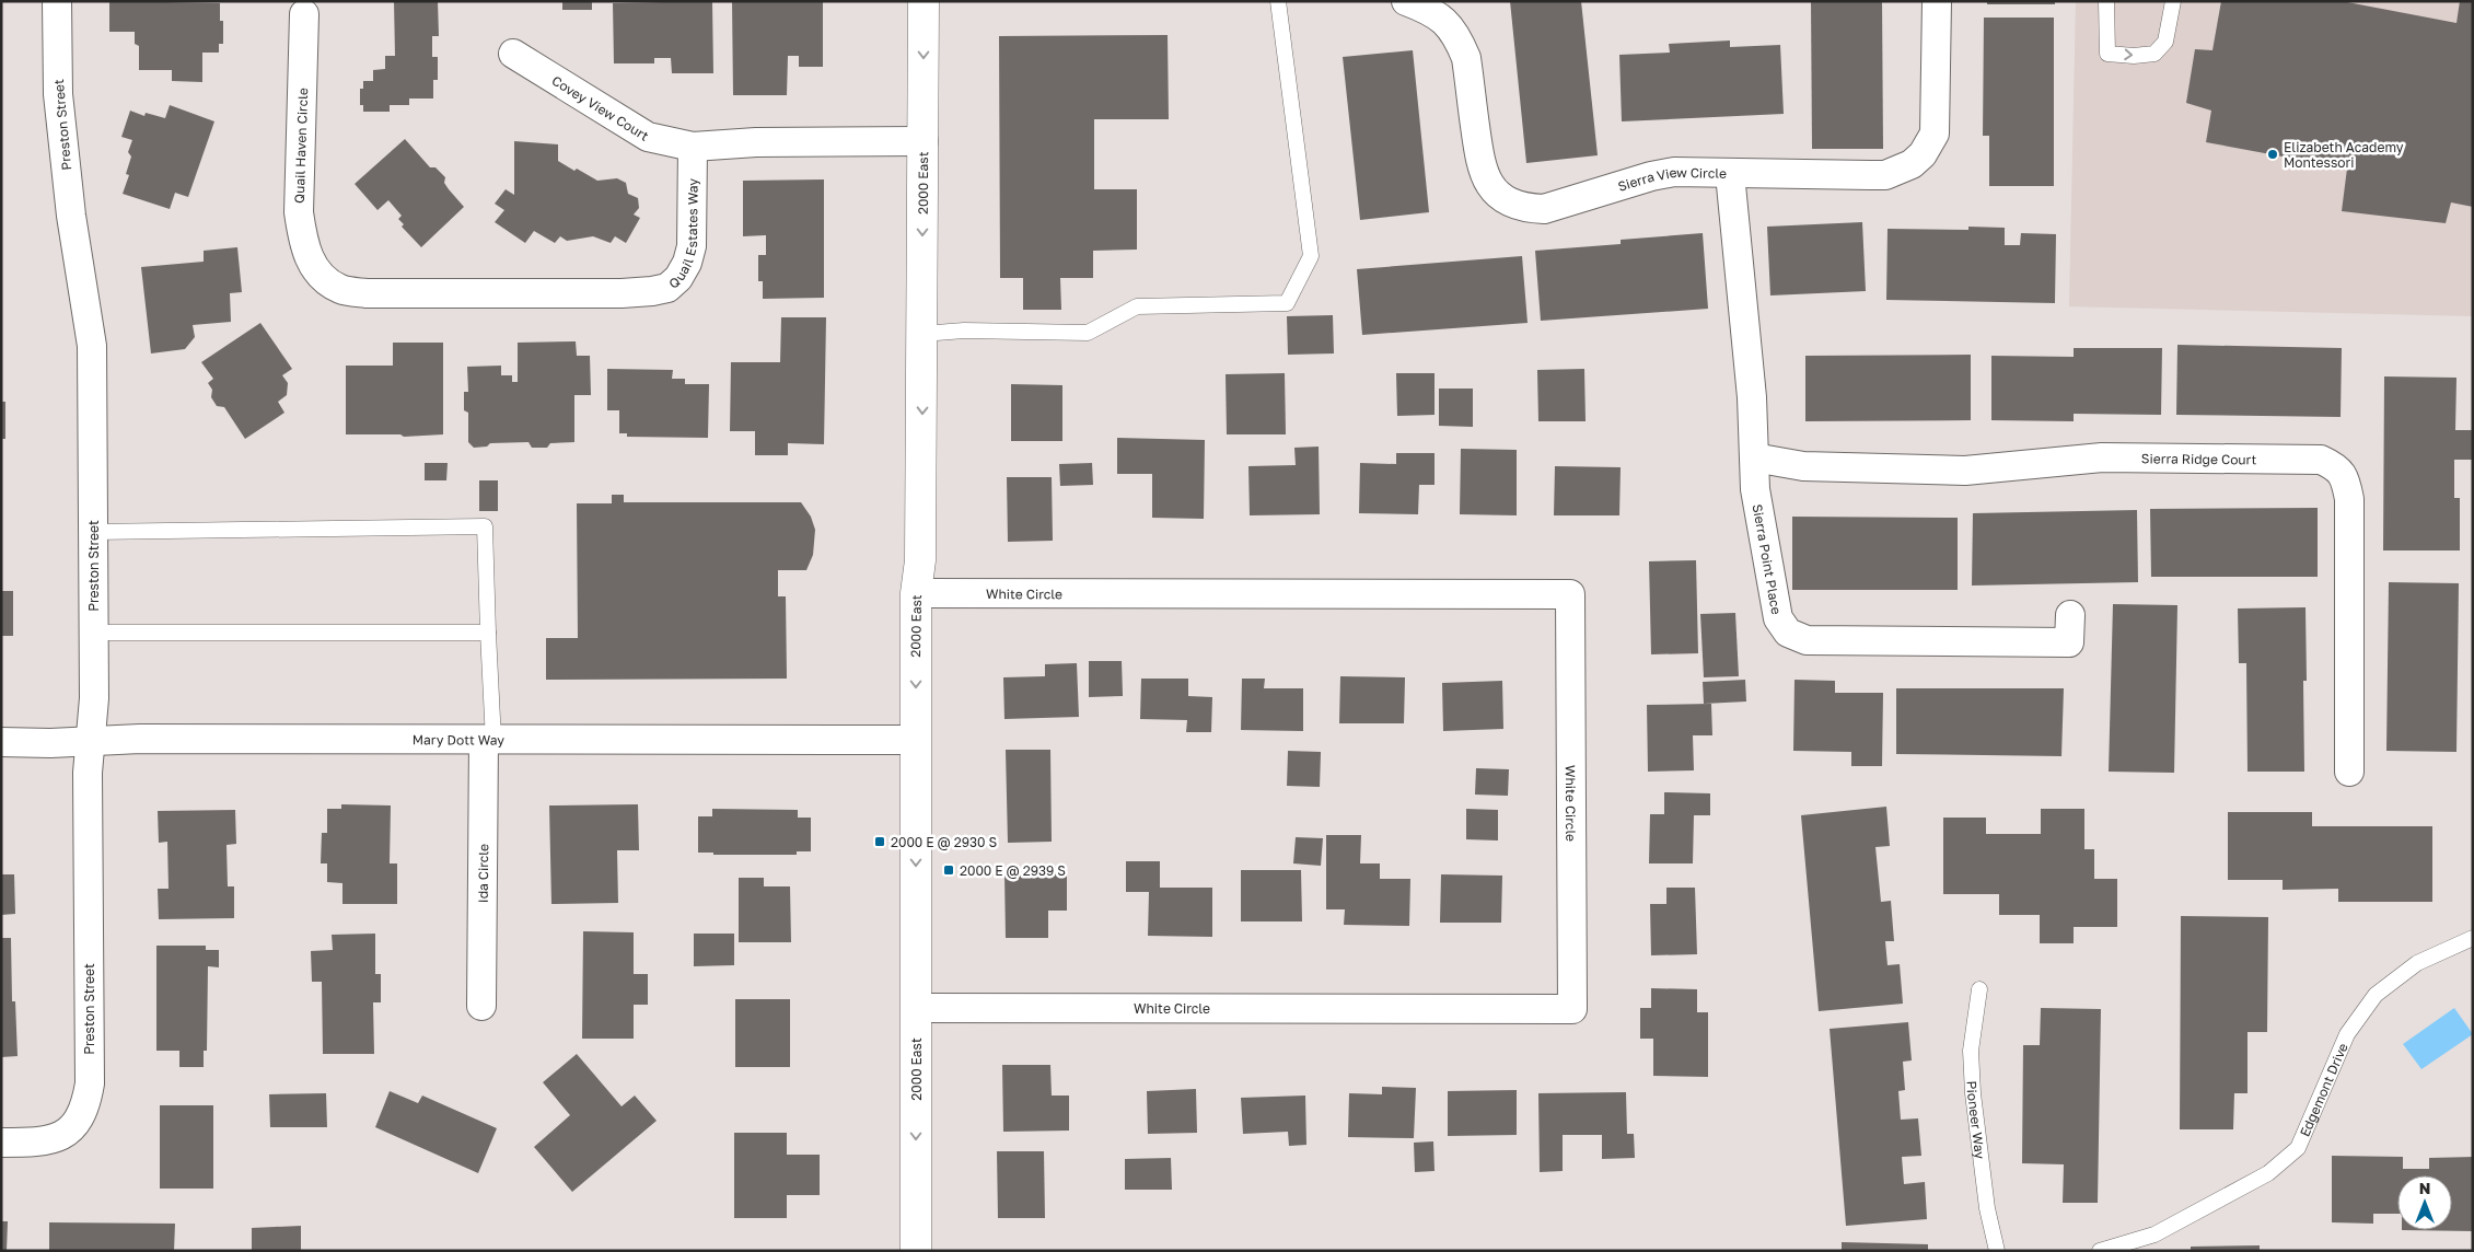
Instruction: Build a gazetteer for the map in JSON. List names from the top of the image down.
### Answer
{
  "streets": {
    "street": [
      "Covey View Court",
      "Preston Street",
      "Quail Haven Circle",
      "Sierra View Circle",
      "2000 East",
      "Quail Estates Way",
      "Sierra Ridge Court",
      "Sierra Point Place",
      "White Circle",
      "Mary Dott Way",
      "Ida Circle"
    ],
    "lane": ["Edgemont Drive", "Pioneer Way"]
  },
  "crossings": [
    ["Covey View Court", "Quail Estates Way"],
    ["Preston Street", "Mary Dott Way"],
    ["Quail Haven Circle", "Quail Estates Way"],
    ["Sierra View Circle", "Sierra Point Place"],
    ["2000 East", "White Circle"],
    ["2000 East", "Mary Dott Way"],
    ["Sierra Ridge Court", "Sierra Point Place"],
    ["Mary Dott Way", "Ida Circle"]
  ],
  "one_way": ["2000 East"],
  "places": {
    "other": ["Elizabeth Academy Montessori"],
    "transit": ["2000 E @ 2930 S", "2000 E @ 2939 S"]
  },
  "north": "top"
}
